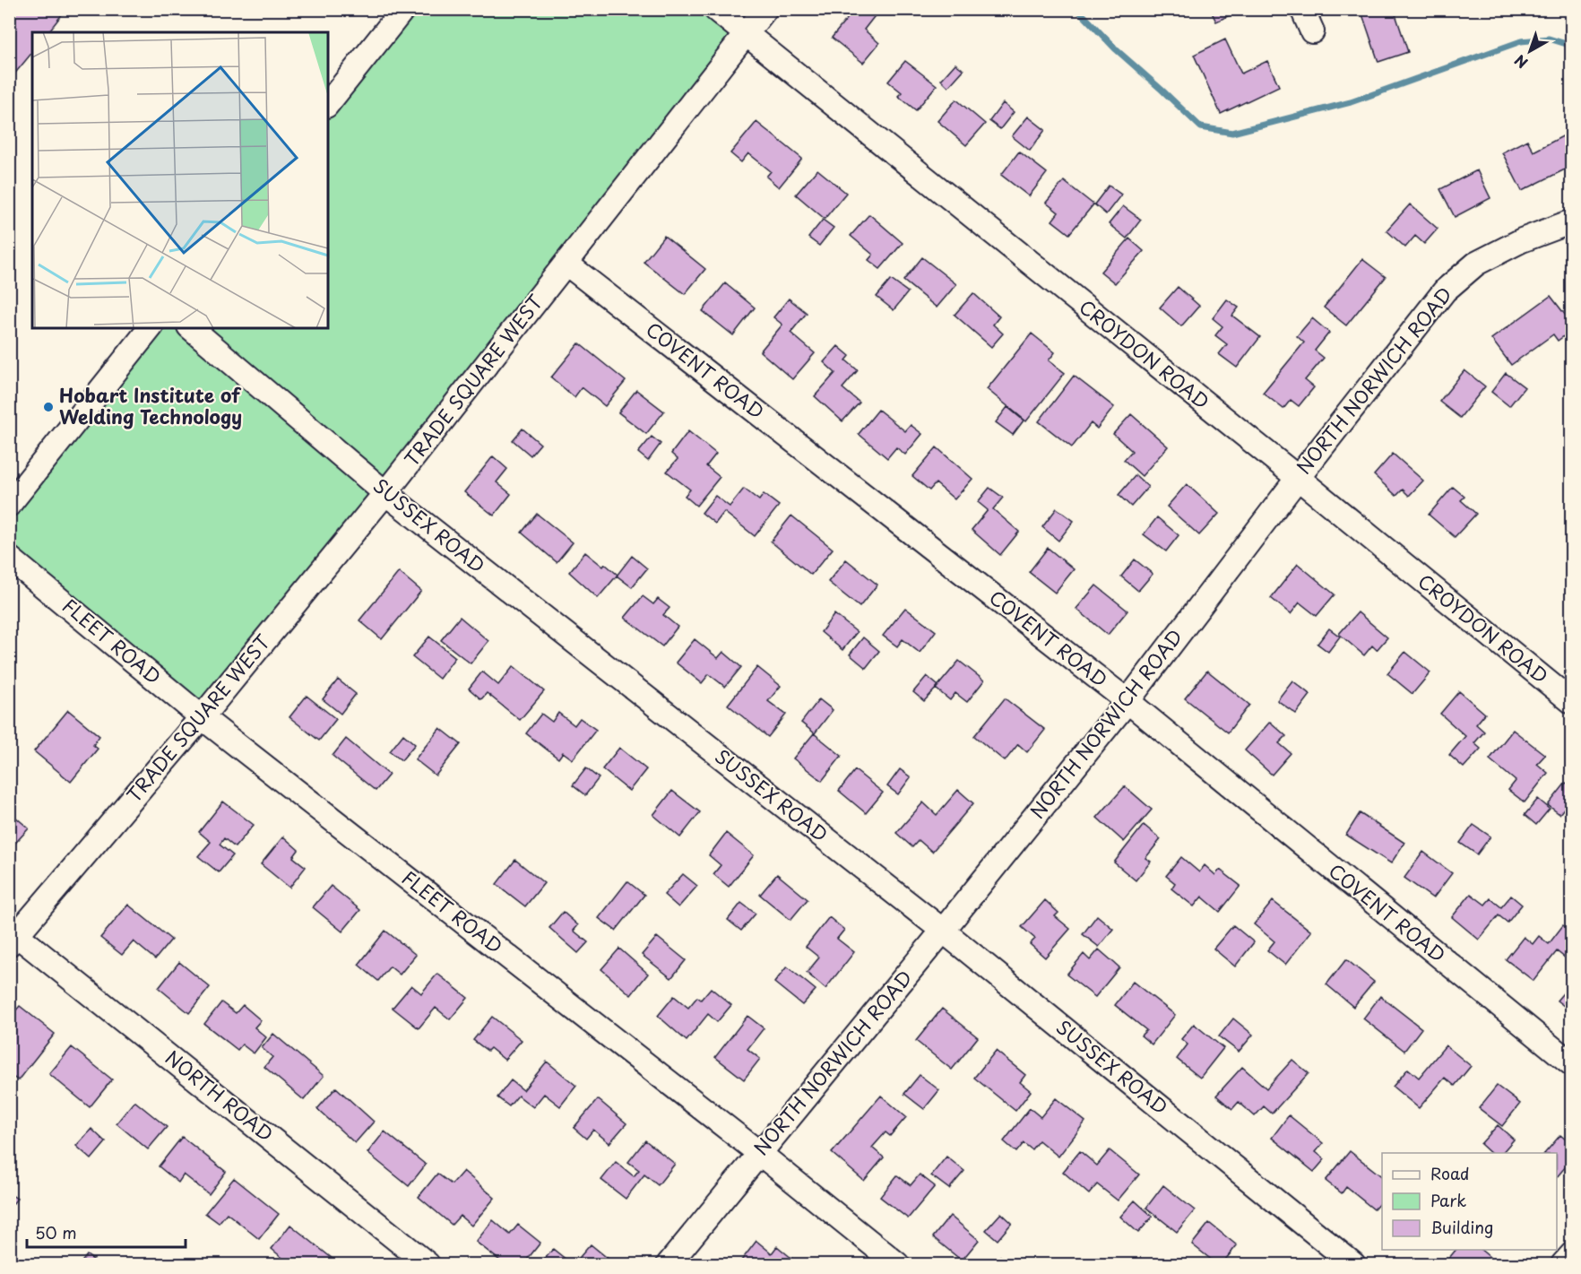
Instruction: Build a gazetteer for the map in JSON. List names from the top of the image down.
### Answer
{
  "streets": {
    "street": [
      "CROYDON ROAD",
      "COVENT ROAD",
      "TRADE SQUARE WEST",
      "NORTH NORWICH ROAD",
      "SUSSEX ROAD",
      "FLEET ROAD",
      "NORTH ROAD"
    ]
  },
  "crossings": [
    ["CROYDON ROAD", "TRADE SQUARE WEST"],
    ["CROYDON ROAD", "NORTH NORWICH ROAD"],
    ["COVENT ROAD", "TRADE SQUARE WEST"],
    ["COVENT ROAD", "NORTH NORWICH ROAD"],
    ["TRADE SQUARE WEST", "SUSSEX ROAD"],
    ["TRADE SQUARE WEST", "FLEET ROAD"],
    ["TRADE SQUARE WEST", "NORTH ROAD"],
    ["NORTH NORWICH ROAD", "SUSSEX ROAD"],
    ["NORTH NORWICH ROAD", "FLEET ROAD"]
  ],
  "places": ["Hobart Institute of Welding Technology"],
  "legend": ["Road", "Park", "Building"],
  "scale_bar": "50 m",
  "north": "bottom left"
}
